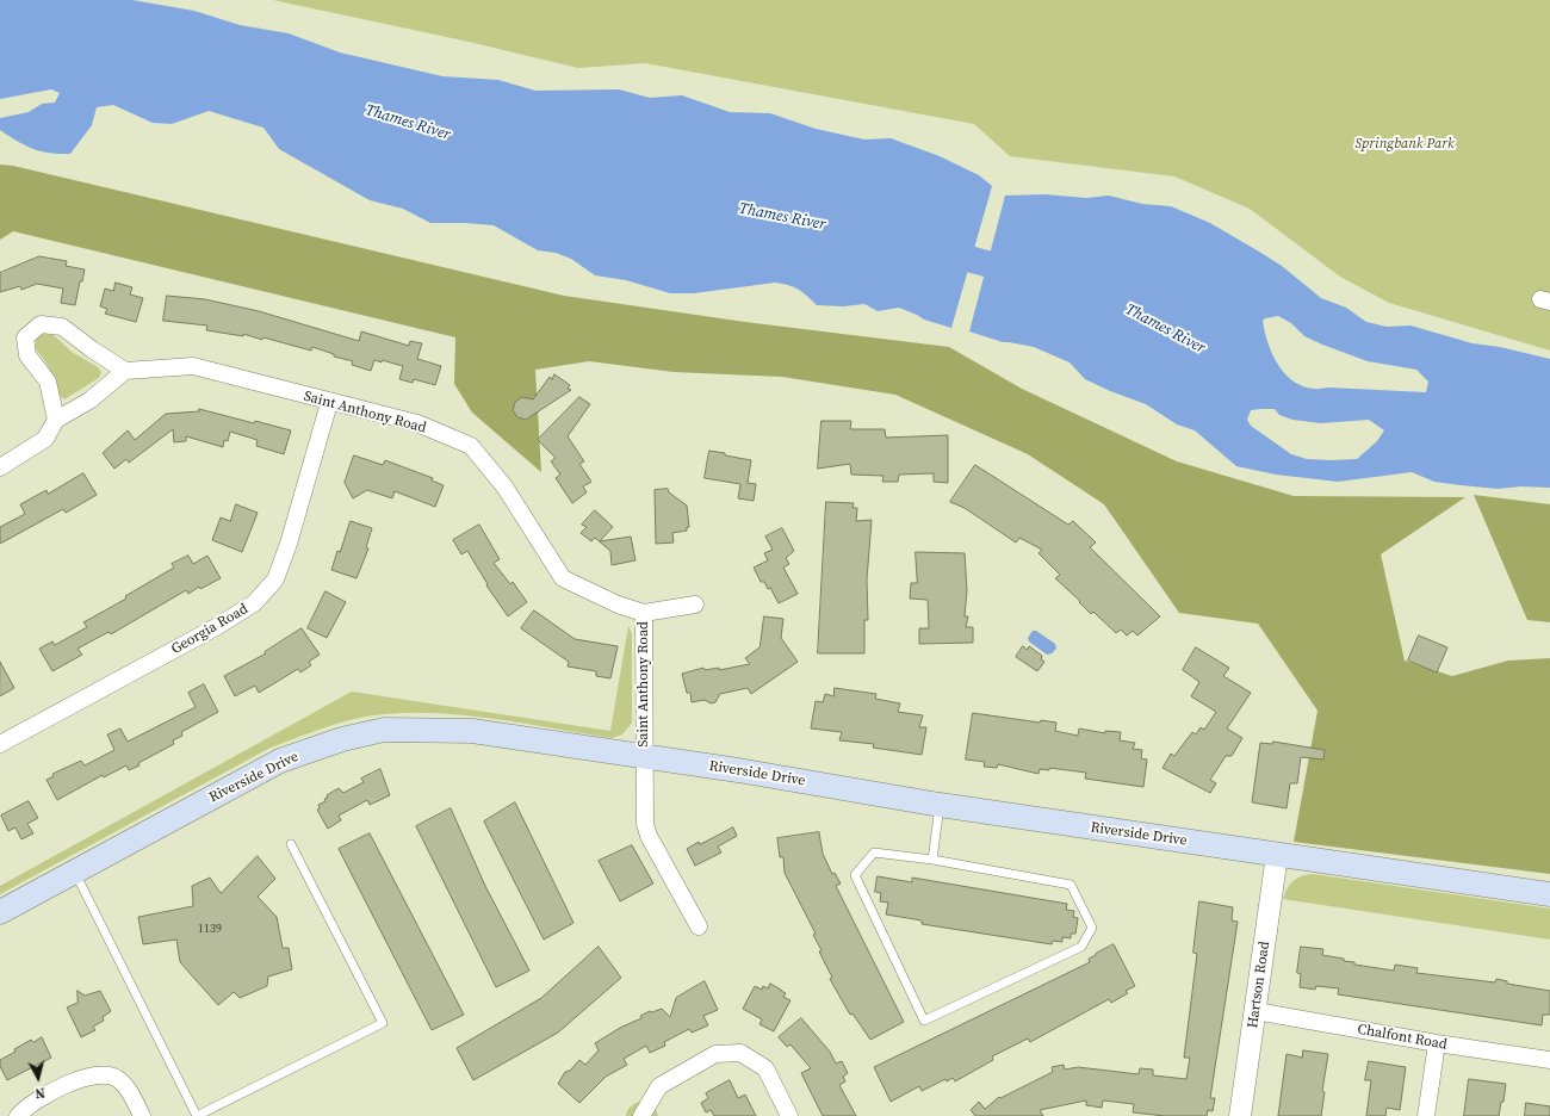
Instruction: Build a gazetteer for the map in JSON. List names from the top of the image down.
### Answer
{
  "streets": {
    "main road": ["Riverside Drive"],
    "street": [
      "Saint Anthony Road",
      "Georgia Road",
      "Hartson Road",
      "Chalfont Road"
    ]
  },
  "crossings": [
    ["Saint Anthony Road", "Georgia Road"],
    ["Saint Anthony Road", "Riverside Drive"],
    ["Riverside Drive", "Hartson Road"],
    ["Hartson Road", "Chalfont Road"]
  ],
  "water": ["Thames River"],
  "parks": ["Springbank Park"],
  "house_numbers": ["1139"],
  "north": "bottom"
}
